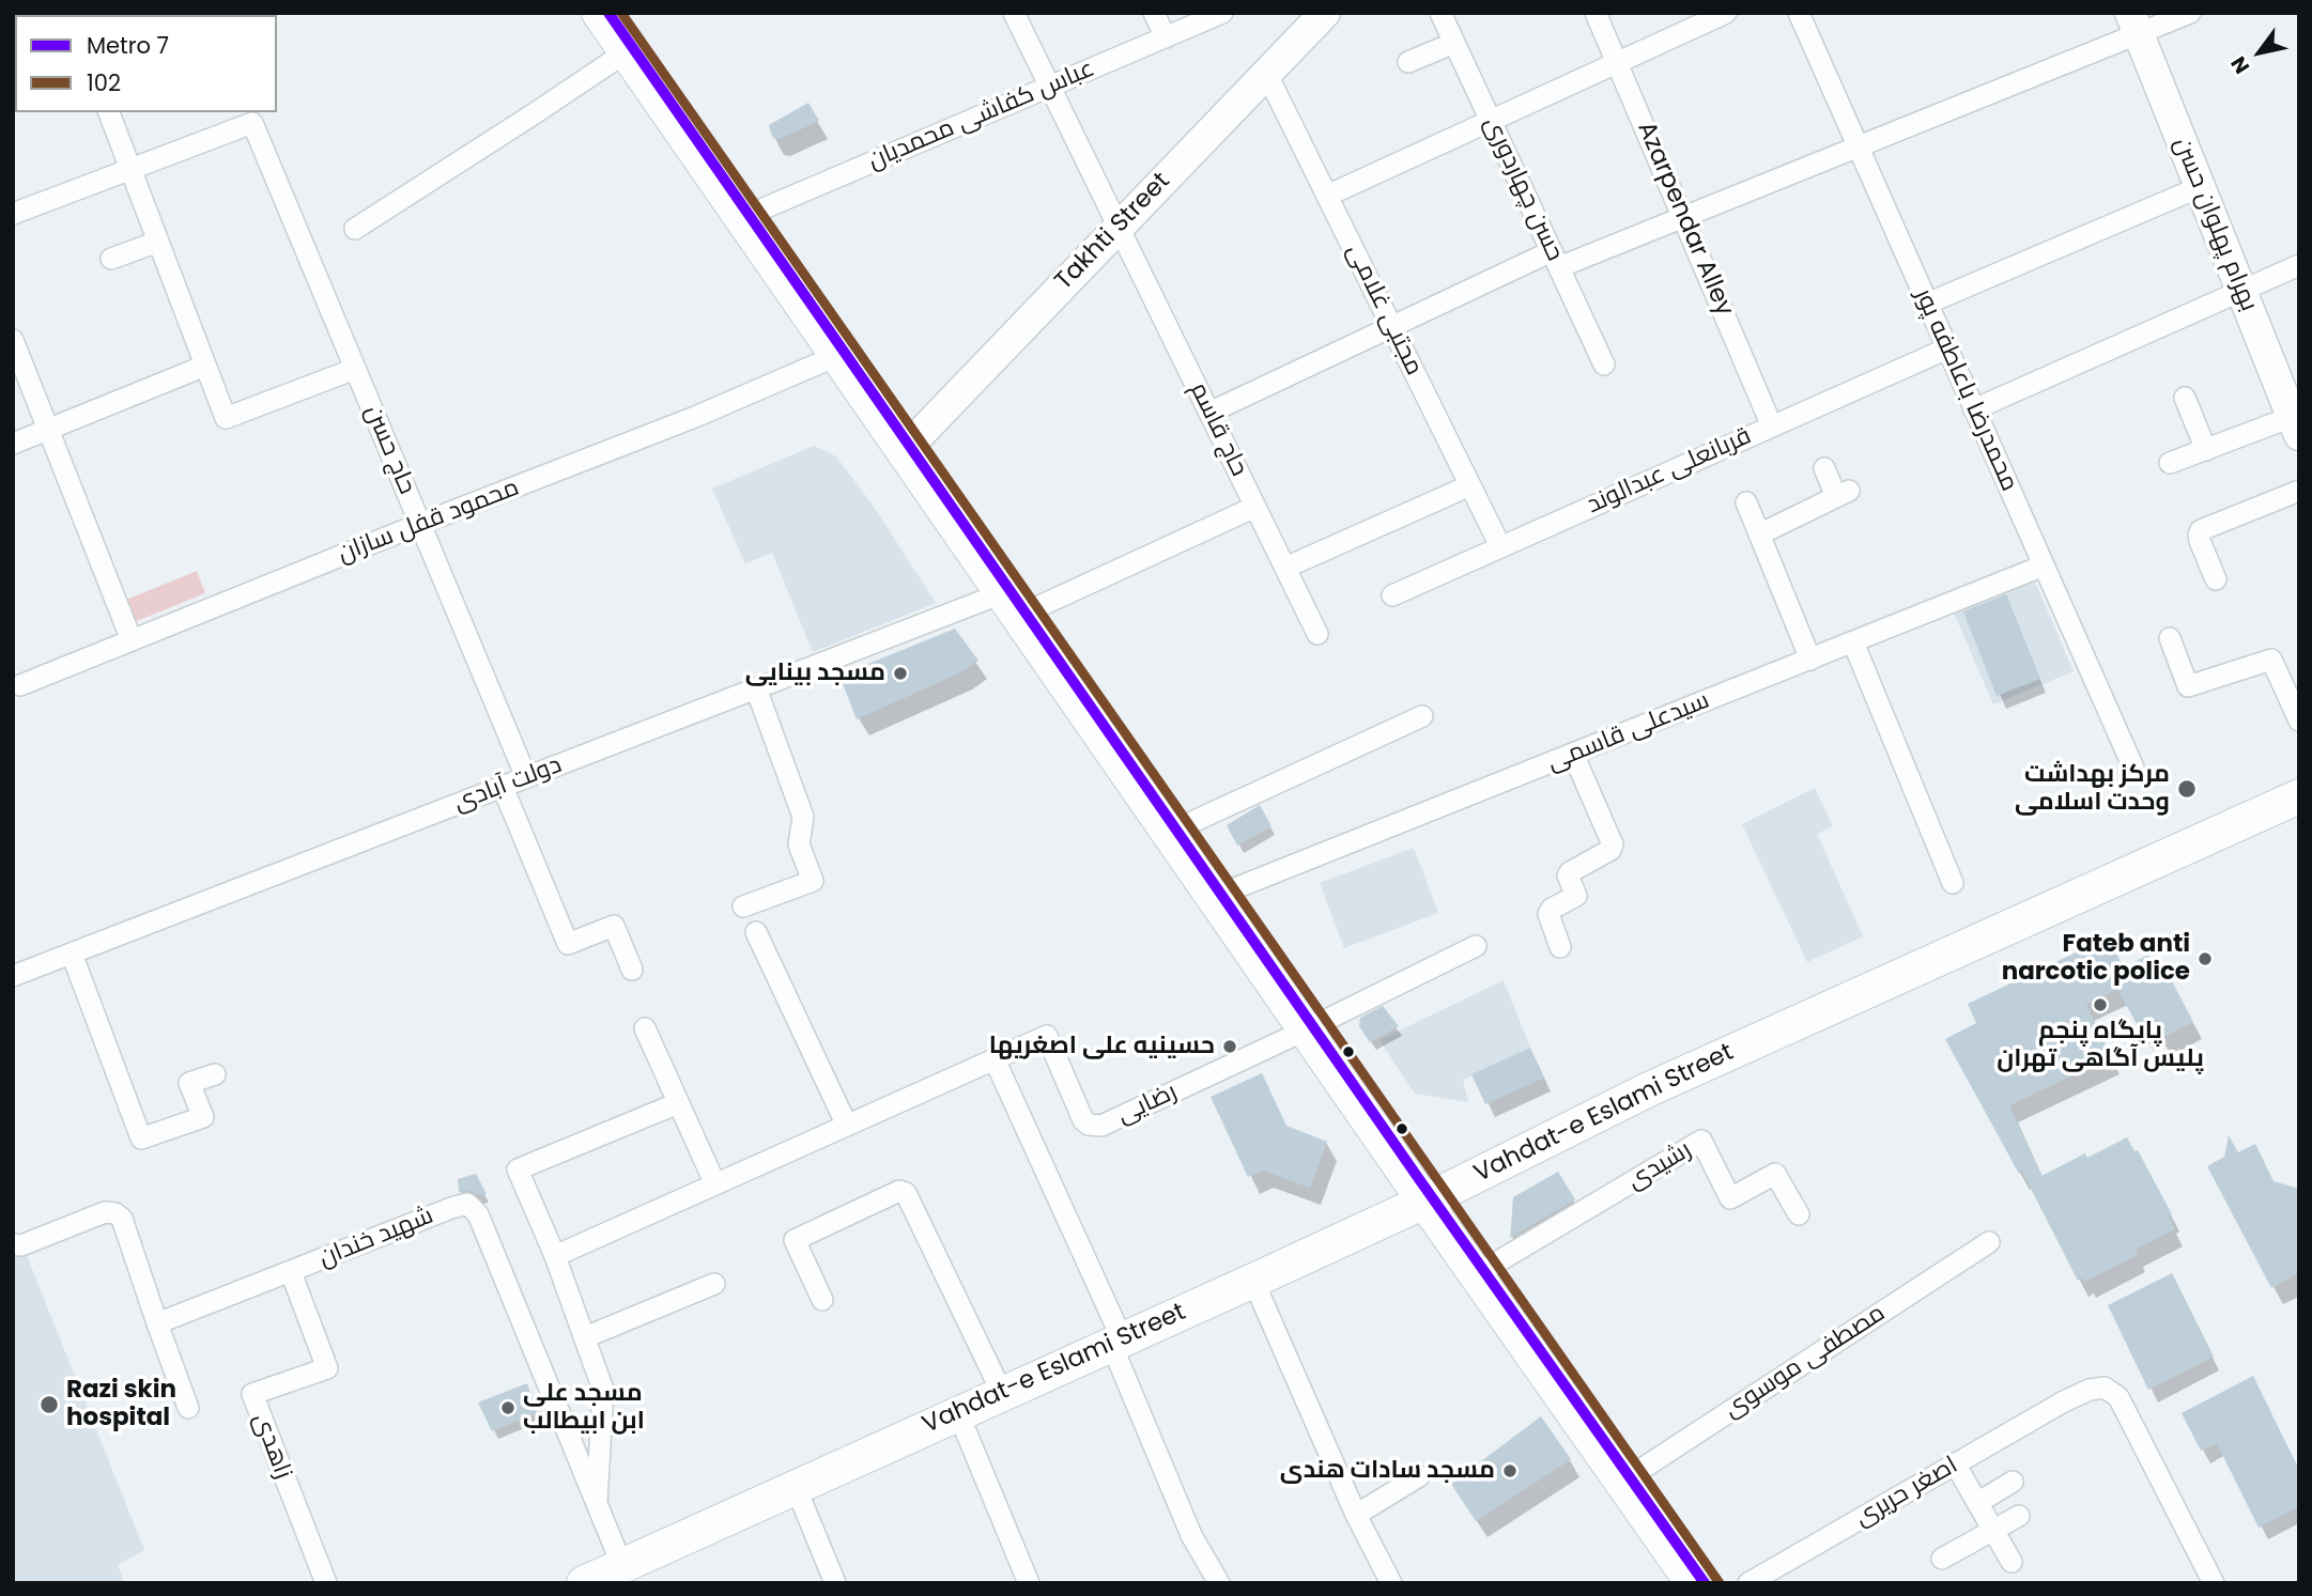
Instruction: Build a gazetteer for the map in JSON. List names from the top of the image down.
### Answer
{
  "streets": {
    "main road": ["بهرام پهلوان حسن", "Takhti Street", "Vahdat-e Eslami Street"],
    "street": [
      "عباس کفاشی محمدیان",
      "حسن چهاردوری",
      "Azarpendar Alley",
      "مجتبی غلامی",
      "محمدرضا باعاطفه پور",
      "حاج قاسم",
      "حاج حسن",
      "قربانعلی عبدالوند",
      "محمود قفل سازان",
      "سیدعلی قاسمی",
      "دولت آبادی",
      "رضایی",
      "رشیدی",
      "شهید خندان",
      "مصطفی موسوی",
      "زاهدی",
      "اصغر حریری"
    ]
  },
  "crossings": [
    ["عباس کفاشی محمدیان", "حاج قاسم"],
    ["Azarpendar Alley", "قربانعلی عبدالوند"],
    ["Takhti Street", "مجتبی غلامی"],
    ["Takhti Street", "حاج قاسم"],
    ["مجتبی غلامی", "قربانعلی عبدالوند"],
    ["محمدرضا باعاطفه پور", "قربانعلی عبدالوند"],
    ["محمدرضا باعاطفه پور", "سیدعلی قاسمی"],
    ["حاج حسن", "محمود قفل سازان"],
    ["حاج حسن", "دولت آبادی"],
    ["Vahdat-e Eslami Street", "شهید خندان"],
    ["شهید خندان", "زاهدی"]
  ],
  "places": [
    "مسجد بینایی",
    "مرکز بهداشت وحدت اسلامی",
    "Fateb anti narcotic police",
    "پایگاه پنجم پلیس آگاهی تهران",
    "حسینیه علی اصغریها",
    "Razi skin hospital",
    "مسجد علی ابن ابیطالب",
    "مسجد سادات هندی"
  ],
  "lines": ["metro line 7", "transit line 102"],
  "legend": ["Metro 7", "102"],
  "north": "bottom left"
}
